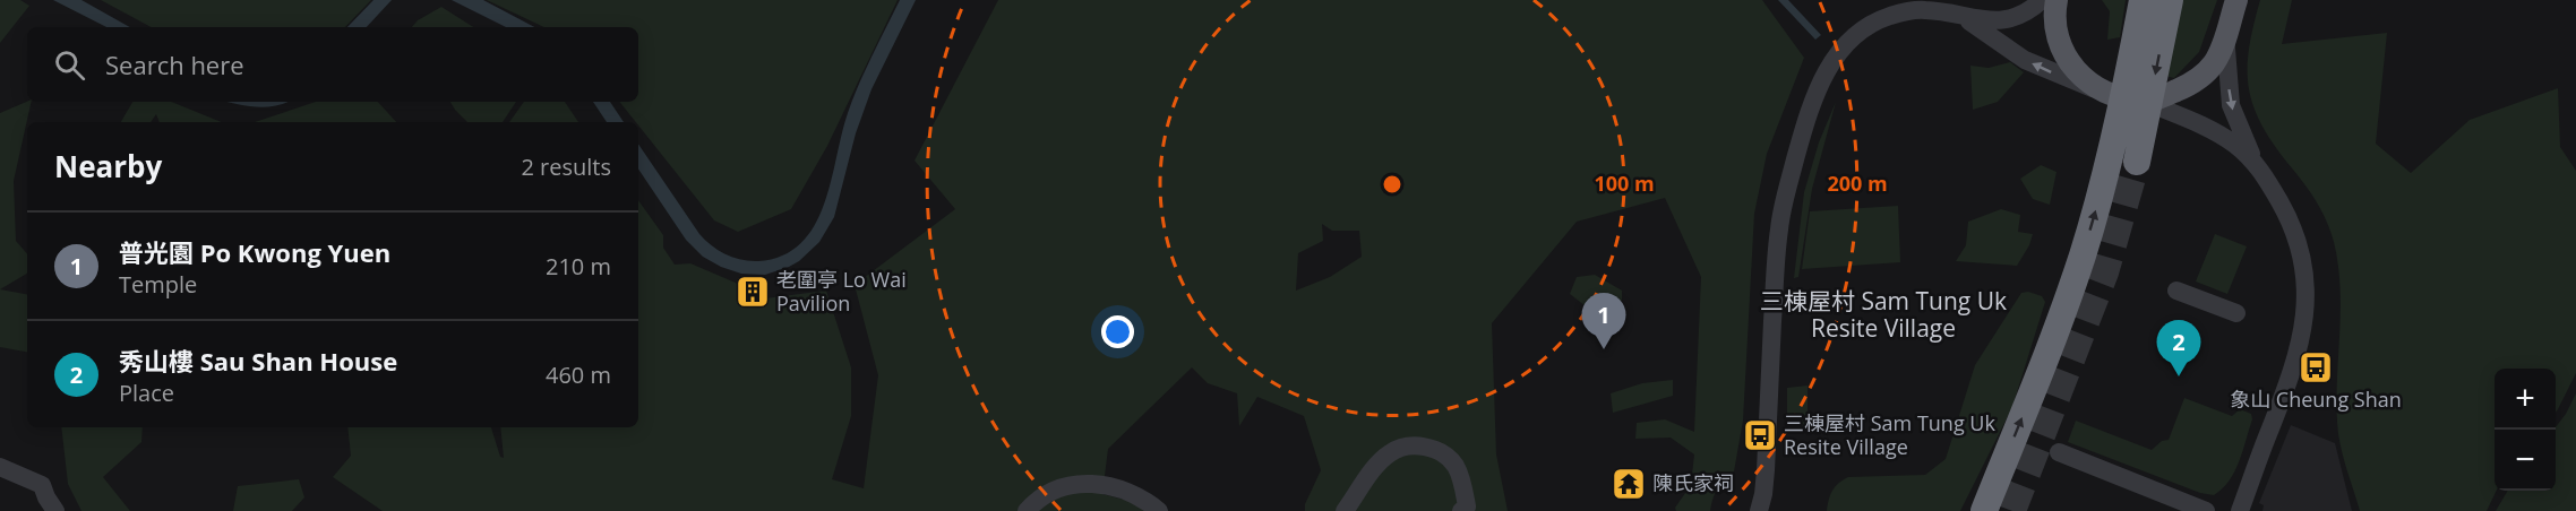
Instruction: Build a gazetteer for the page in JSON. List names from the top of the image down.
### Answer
{
  "districts": ["三棟屋村 Sam Tung Uk Resite Village"],
  "places": {
    "building": ["老圍亭 Lo Wai Pavilion"],
    "bus stop": ["象山 Cheung Shan", "三棟屋村 Sam Tung Uk Resite Village"],
    "temple": ["陳氏家祠"]
  },
  "page": {
    "search": "Search here",
    "heading": ["Nearby", "2 results"],
    "list": [
      {
        "mark": "1",
        "name": "普光園 Po Kwong Yuen",
        "note": "Temple",
        "value": "210 m"
      },
      {
        "mark": "2",
        "name": "秀山樓 Sau Shan House",
        "note": "Place",
        "value": "460 m"
      }
    ],
    "pins": ["1", "2"],
    "map_buttons": ["+", "−"]
  },
  "rings": ["100 m", "200 m"]
}
